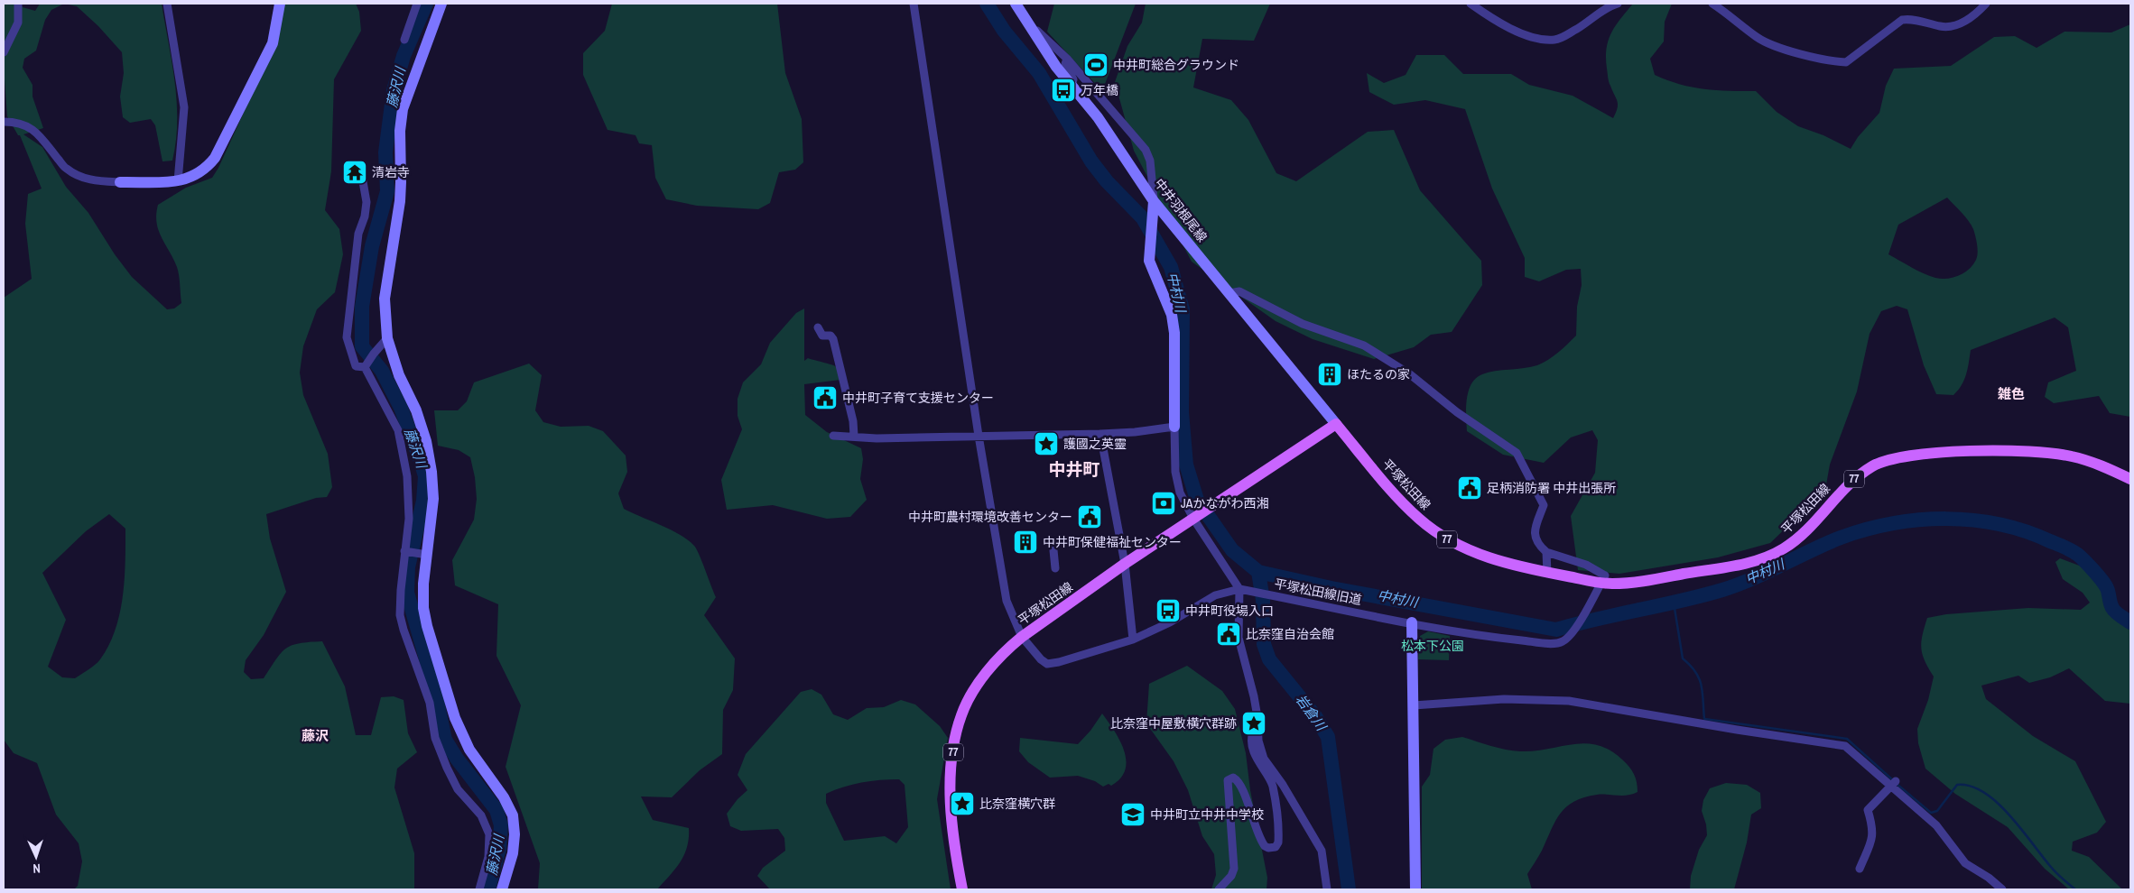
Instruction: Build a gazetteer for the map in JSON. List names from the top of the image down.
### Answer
{
  "streets": {
    "main road": ["77", "平塚松田線"],
    "street": ["中井羽根尾線", "平塚松田線旧道"]
  },
  "crossings": [
    ["中井羽根尾線", "平塚松田線"],
    ["平塚松田線", "平塚松田線旧道"]
  ],
  "districts": ["雑色", "中井町", "藤沢"],
  "water": ["藤沢川", "中村川", "岩倉川"],
  "parks": ["松本下公園"],
  "places": {
    "sports": ["中井町総合グラウンド"],
    "bus stop": ["万年橋", "中井町役場入口"],
    "temple": ["清岩寺"],
    "building": ["ほたるの家", "中井町保健福祉センター"],
    "public building": [
      "中井町子育て支援センター",
      "足柄消防署 中井出張所",
      "中井町農村環境改善センター",
      "比奈窪自治会館"
    ],
    "place": ["護國之英靈", "比奈窪中屋敷横穴群跡", "比奈窪横穴群"],
    "bank": ["JAかながわ西湘"],
    "school or university": ["中井町立中井中学校"]
  },
  "north": "bottom"
}
